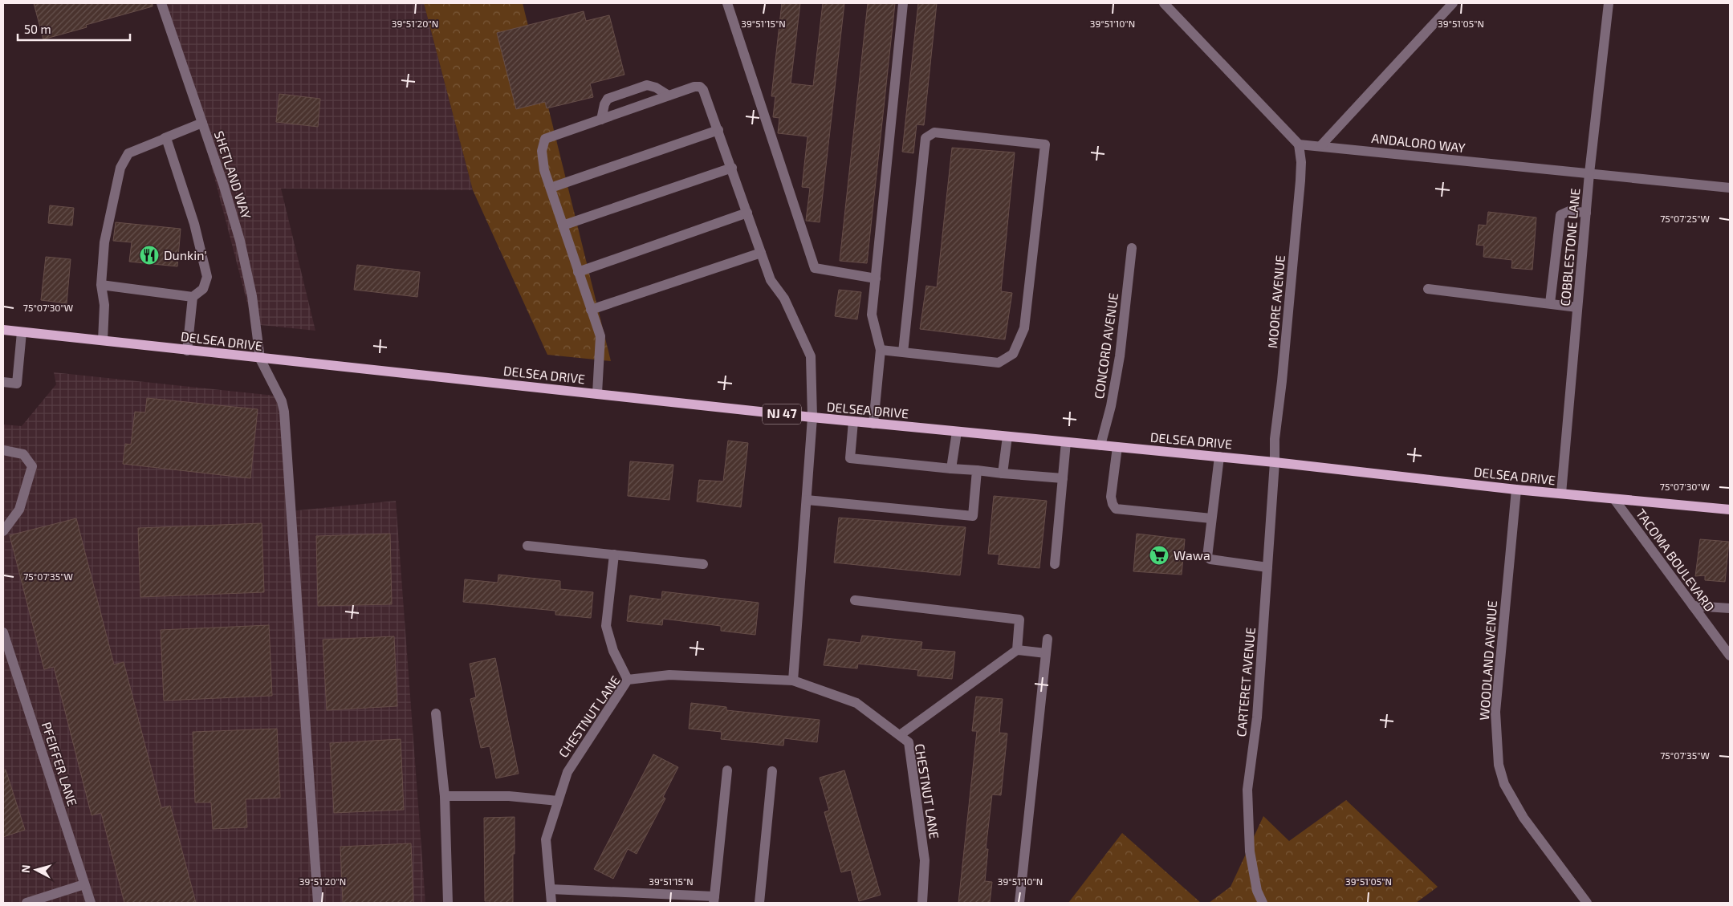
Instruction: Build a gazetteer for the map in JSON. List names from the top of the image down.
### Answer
{
  "streets": {
    "main road": ["DELSEA DRIVE", "NJ 47"],
    "street": [
      "ANDALORO WAY",
      "SHETLAND WAY",
      "COBBLESTONE LANE",
      "MOORE AVENUE",
      "CONCORD AVENUE",
      "TACOMA BOULEVARD",
      "WOODLAND AVENUE",
      "CARTERET AVENUE",
      "CHESTNUT LANE",
      "PFEIFFER LANE"
    ]
  },
  "crossings": [
    ["ANDALORO WAY", "COBBLESTONE LANE"],
    ["ANDALORO WAY", "MOORE AVENUE"],
    ["SHETLAND WAY", "DELSEA DRIVE"],
    ["COBBLESTONE LANE", "DELSEA DRIVE"],
    ["MOORE AVENUE", "DELSEA DRIVE"],
    ["MOORE AVENUE", "CARTERET AVENUE"],
    ["DELSEA DRIVE", "CONCORD AVENUE"],
    ["DELSEA DRIVE", "TACOMA BOULEVARD"],
    ["DELSEA DRIVE", "WOODLAND AVENUE"],
    ["DELSEA DRIVE", "CARTERET AVENUE"]
  ],
  "places": {
    "restaurant": ["Dunkin'"],
    "supermarket": ["Wawa"]
  },
  "scale_bar": "50 m",
  "north": "left",
  "coordinates": [
    "39°51'20\"N",
    "39°51'15\"N",
    "39°51'10\"N",
    "39°51'05\"N",
    "75°07'25\"W",
    "75°07'30\"W",
    "75°07'35\"W"
  ]
}
